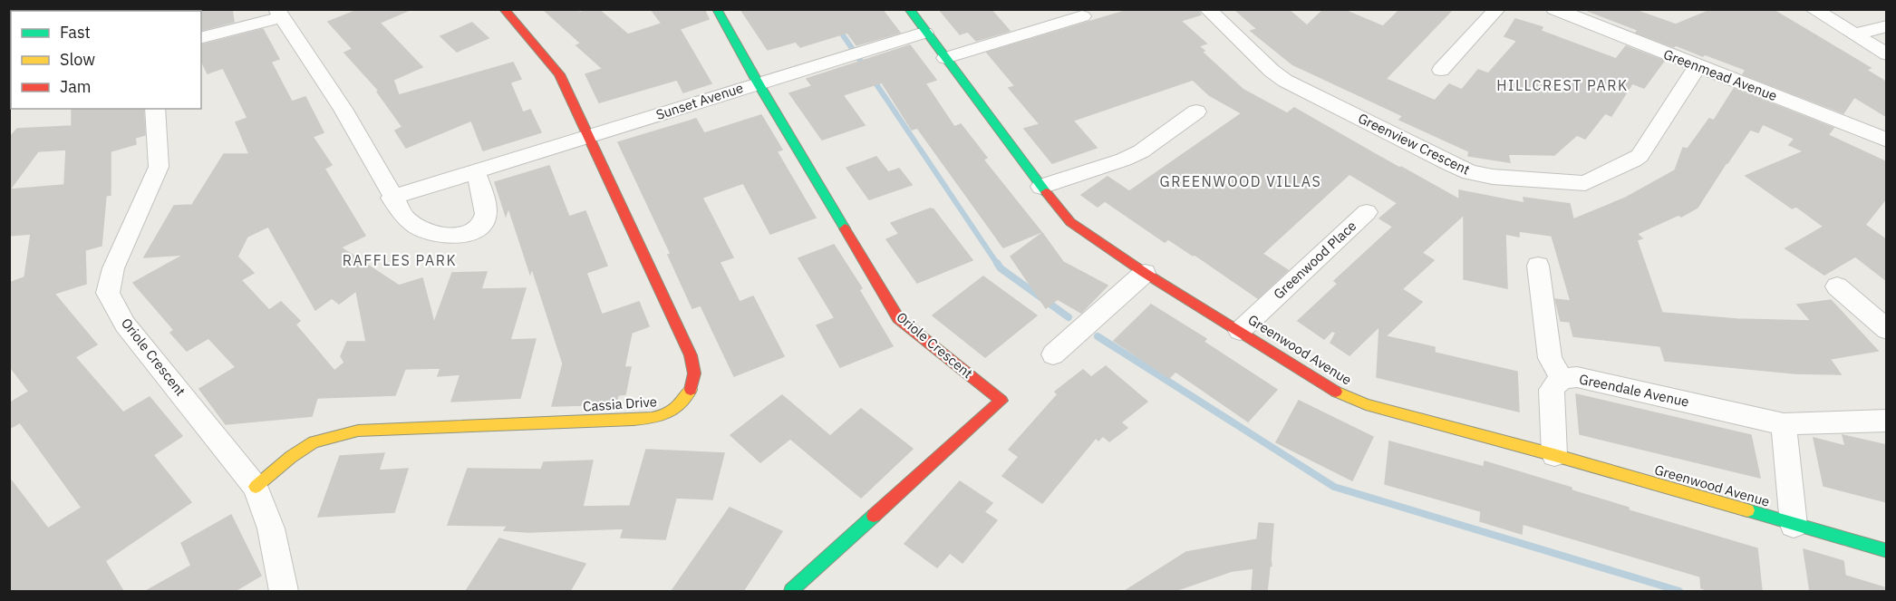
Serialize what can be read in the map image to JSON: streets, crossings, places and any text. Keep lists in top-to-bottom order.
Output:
{
  "streets": {
    "street": [
      "Greenmead Avenue",
      "Sunset Avenue",
      "Greenview Crescent",
      "Greenwood Place",
      "Oriole Crescent",
      "Greenwood Avenue",
      "Greendale Avenue",
      "Cassia Drive"
    ]
  },
  "crossings": [
    ["Greenmead Avenue", "Greenview Crescent"],
    ["Sunset Avenue", "Oriole Crescent"],
    ["Sunset Avenue", "Greenwood Avenue"],
    ["Sunset Avenue", "Cassia Drive"],
    ["Greenwood Place", "Greenwood Avenue"],
    ["Oriole Crescent", "Cassia Drive"],
    ["Greenwood Avenue", "Greendale Avenue"]
  ],
  "districts": ["HILLCREST PARK", "GREENWOOD VILLAS", "RAFFLES PARK"],
  "legend": ["Fast", "Slow", "Jam"]
}
